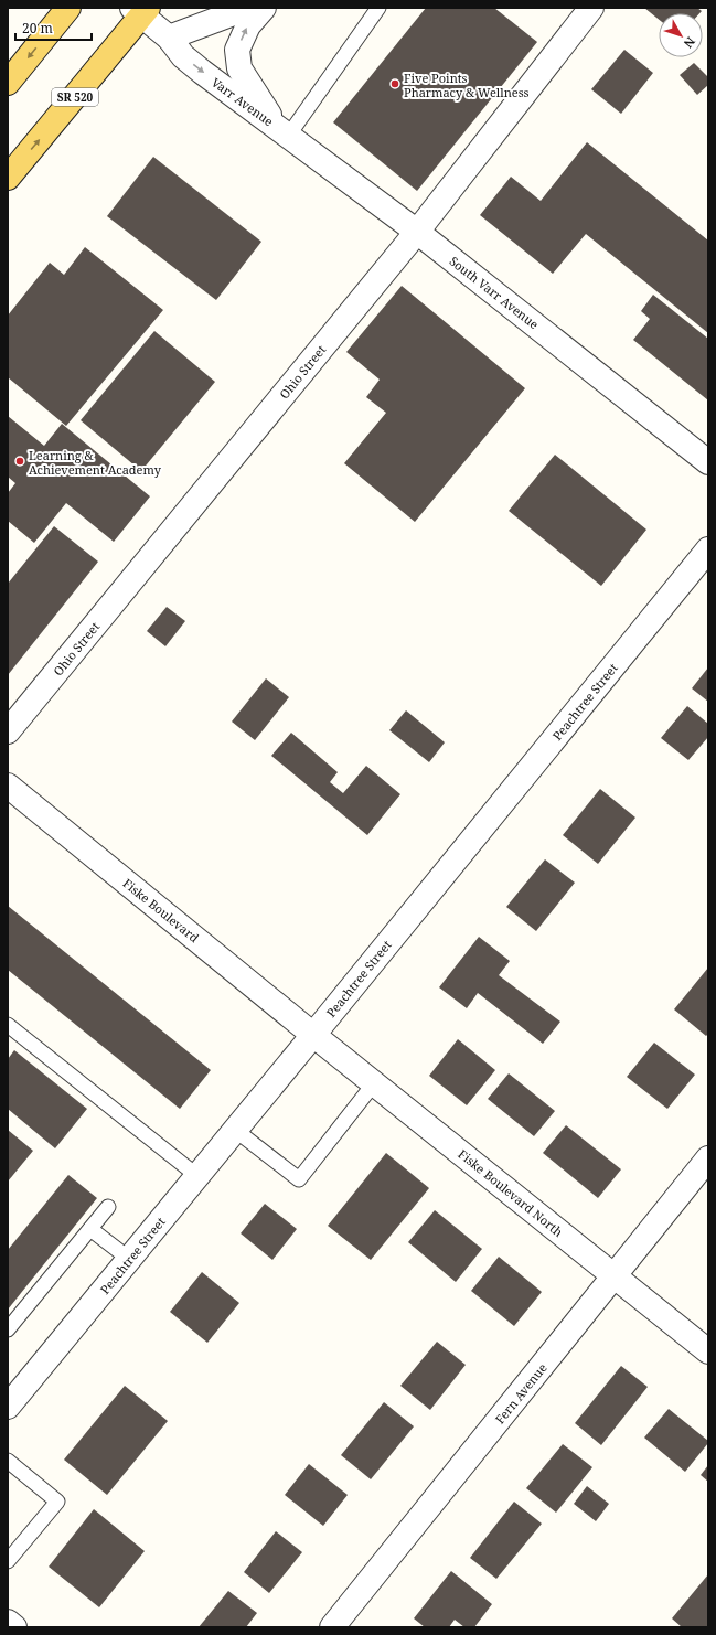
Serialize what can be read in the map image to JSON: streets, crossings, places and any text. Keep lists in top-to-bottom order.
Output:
{
  "streets": {
    "main road": ["SR 520"],
    "street": [
      "Varr Avenue",
      "South Varr Avenue",
      "Ohio Street",
      "Peachtree Street",
      "Fiske Boulevard",
      "Fiske Boulevard North",
      "Fern Avenue"
    ]
  },
  "crossings": [
    ["SR 520", "Varr Avenue"],
    ["Varr Avenue", "South Varr Avenue"],
    ["South Varr Avenue", "Ohio Street"],
    ["Peachtree Street", "Fiske Boulevard"],
    ["Peachtree Street", "Fiske Boulevard North"],
    ["Fiske Boulevard", "Fiske Boulevard North"],
    ["Fiske Boulevard North", "Fern Avenue"]
  ],
  "places": ["Five Points Pharmacy & Wellness", "Learning & Achievement Academy"],
  "scale_bar": "20 m",
  "north": "bottom right"
}
